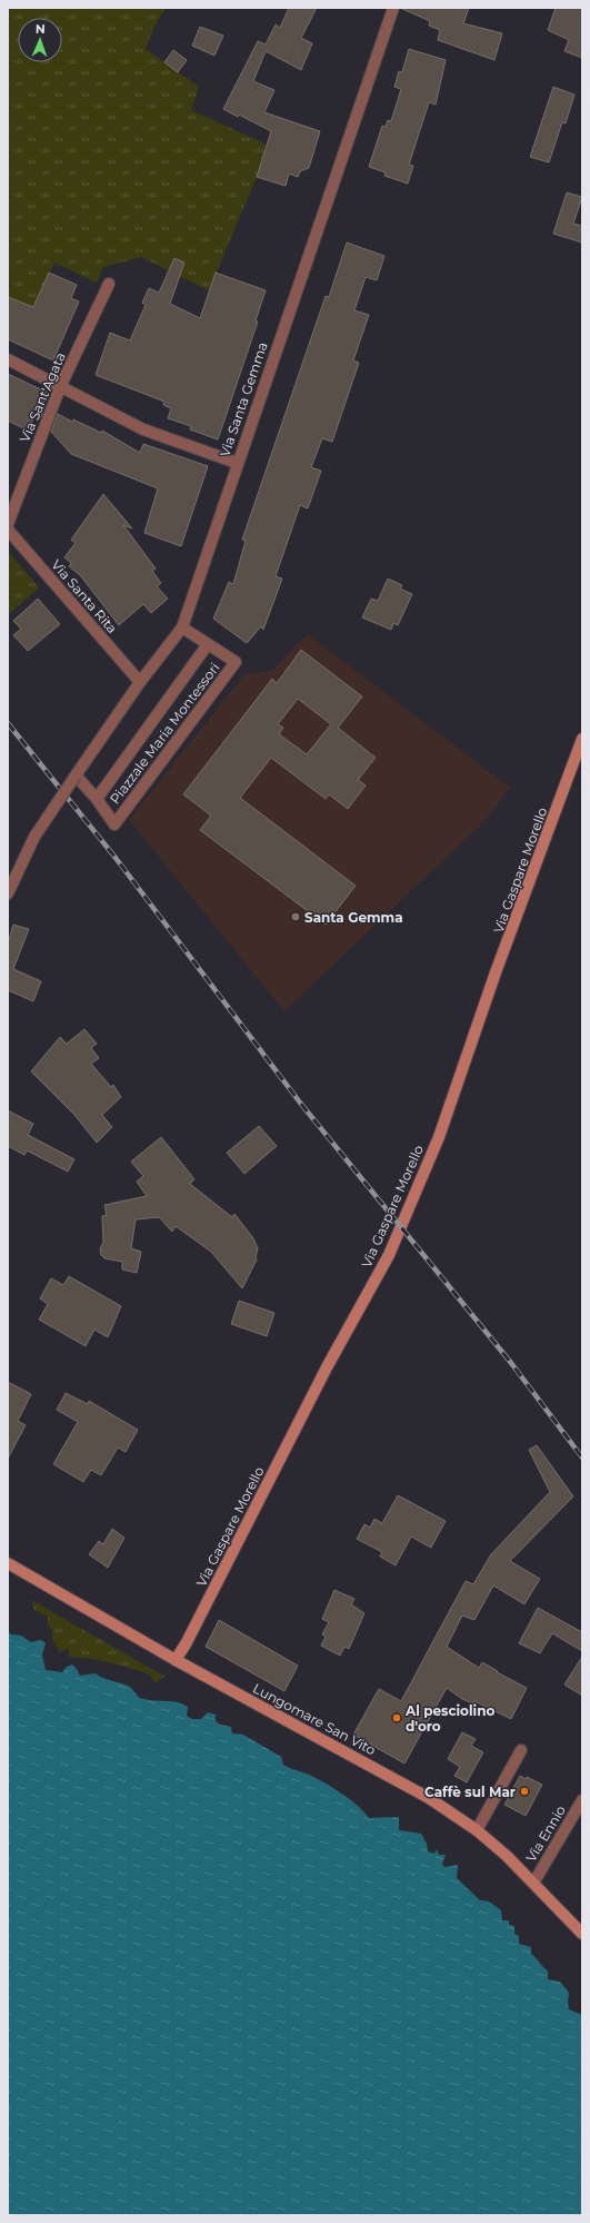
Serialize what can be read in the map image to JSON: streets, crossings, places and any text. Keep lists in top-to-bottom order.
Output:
{
  "streets": {
    "street": [
      "Via Sant'Agata",
      "Via Santa Gemma",
      "Via Santa Rita",
      "Piazzale Maria Montessori",
      "Via Gaspare Morello",
      "Lungomare San Vito",
      "Via Ennio"
    ]
  },
  "crossings": [
    ["Via Santa Gemma", "Via Santa Rita"],
    ["Via Santa Gemma", "Piazzale Maria Montessori"],
    ["Via Gaspare Morello", "Lungomare San Vito"],
    ["Lungomare San Vito", "Via Ennio"]
  ],
  "places": ["Santa Gemma", "Al pesciolino d'oro", "Caffè sul Mar"],
  "north": "top"
}
